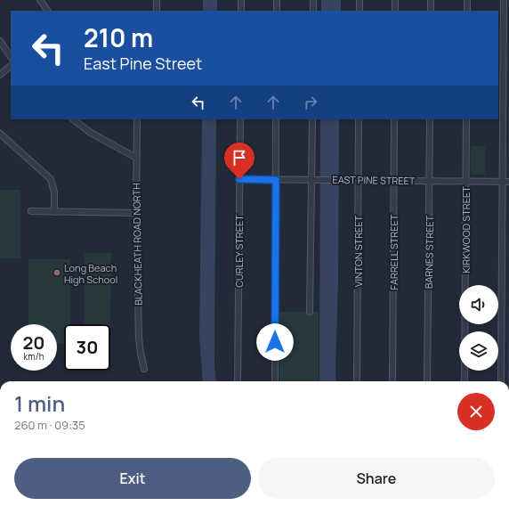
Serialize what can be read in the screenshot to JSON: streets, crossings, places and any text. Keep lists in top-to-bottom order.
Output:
{
  "streets": {
    "street": [
      "EAST PINE STREET",
      "KIRKWOOD STREET",
      "BLACKHEATH ROAD NORTH",
      "CURLEY STREET",
      "VINTON STREET",
      "FARRELL STREET",
      "BARNES STREET"
    ]
  },
  "crossings": [
    ["EAST PINE STREET", "KIRKWOOD STREET"],
    ["EAST PINE STREET", "CURLEY STREET"],
    ["EAST PINE STREET", "VINTON STREET"],
    ["EAST PINE STREET", "FARRELL STREET"],
    ["EAST PINE STREET", "BARNES STREET"]
  ],
  "places": ["Long Beach High School"],
  "page": {
    "turn": ["210 m", "East Pine Street"],
    "speed": "20 km/h",
    "limit": "30",
    "heading": ["1 min", "260 m · 09:35"],
    "buttons": ["Exit", "Share"]
  }
}
